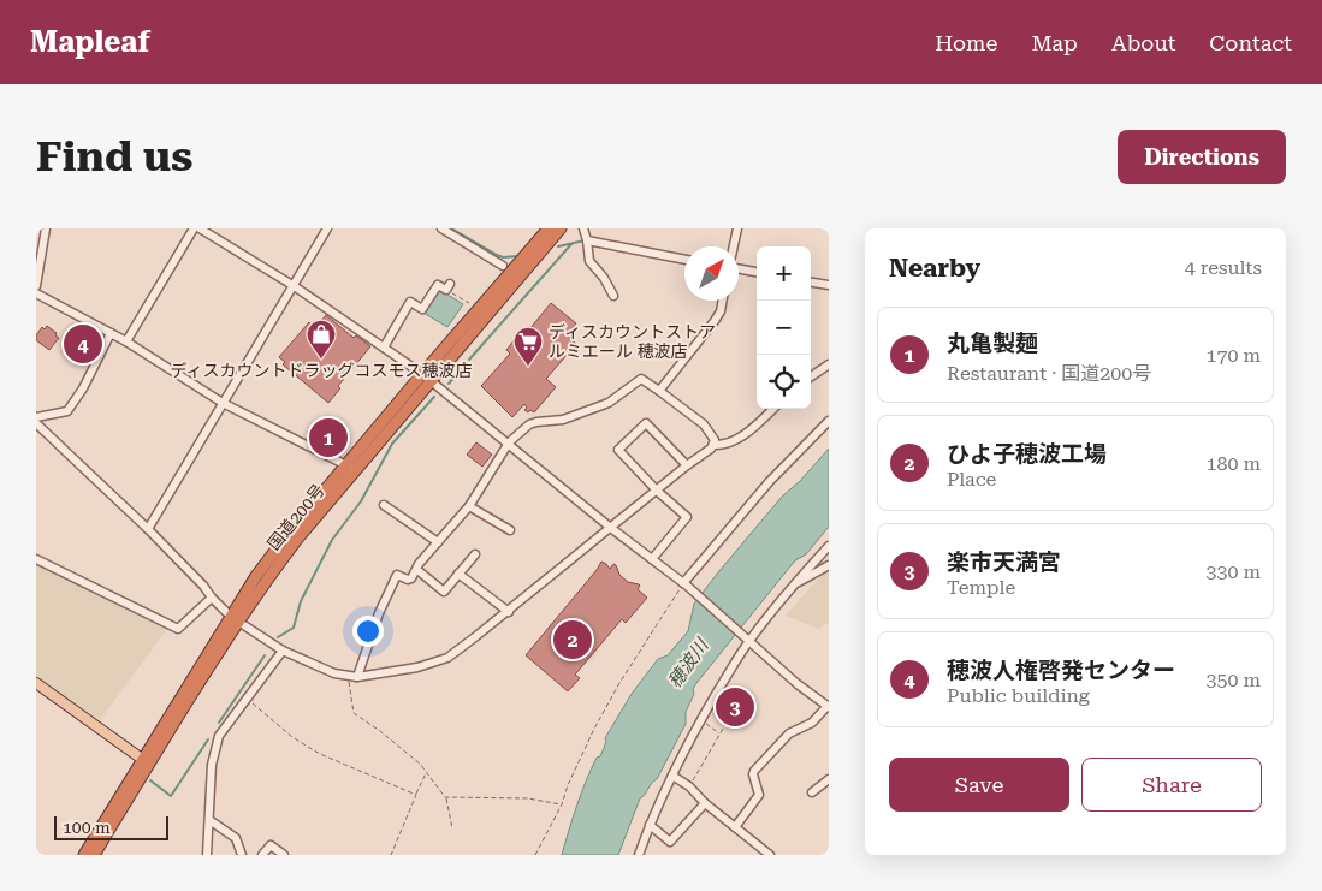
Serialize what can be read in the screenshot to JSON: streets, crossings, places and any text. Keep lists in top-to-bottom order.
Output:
{
  "streets": {
    "highway": ["国道200号"]
  },
  "water": ["穂波川"],
  "places": {
    "shop": ["ディスカウントドラッグコスモス穂波店"],
    "supermarket": ["ディスカウントストア ルミエール 穂波店"]
  },
  "scale_bar": "100 m",
  "north": "top right",
  "page": {
    "header": "Mapleaf",
    "nav": [
      "Home",
      "Map",
      "About",
      "Contact"
    ],
    "buttons": [
      "Directions",
      ["Save", "Share"]
    ],
    "title": "Find us",
    "heading": ["Nearby", "4 results"],
    "map_buttons": ["+", "−"],
    "list": [
      {
        "mark": "1",
        "name": "丸亀製麺",
        "note": "Restaurant · 国道200号",
        "value": "170 m"
      },
      {
        "mark": "2",
        "name": "ひよ子穂波工場",
        "note": "Place",
        "value": "180 m"
      },
      {
        "mark": "3",
        "name": "楽市天満宮",
        "note": "Temple",
        "value": "330 m"
      },
      {
        "mark": "4",
        "name": "穂波人権啓発センター",
        "note": "Public building",
        "value": "350 m"
      }
    ],
    "pins": [
      "4",
      "1",
      "2",
      "3"
    ],
    "scale": "100 m"
  }
}
